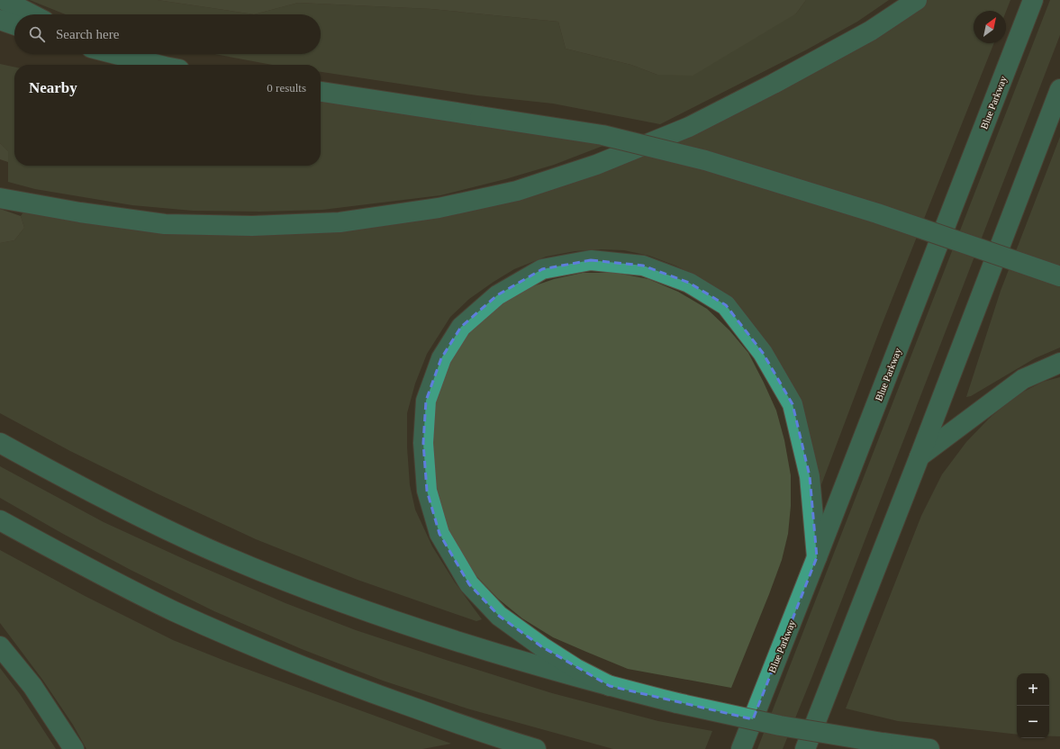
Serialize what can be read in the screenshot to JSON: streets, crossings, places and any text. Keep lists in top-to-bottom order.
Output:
{
  "streets": {
    "highway": ["Blue Parkway"]
  },
  "north": "top right",
  "page": {
    "search": "Search here",
    "heading": ["Nearby", "0 results"],
    "map_buttons": ["+", "−"]
  }
}
